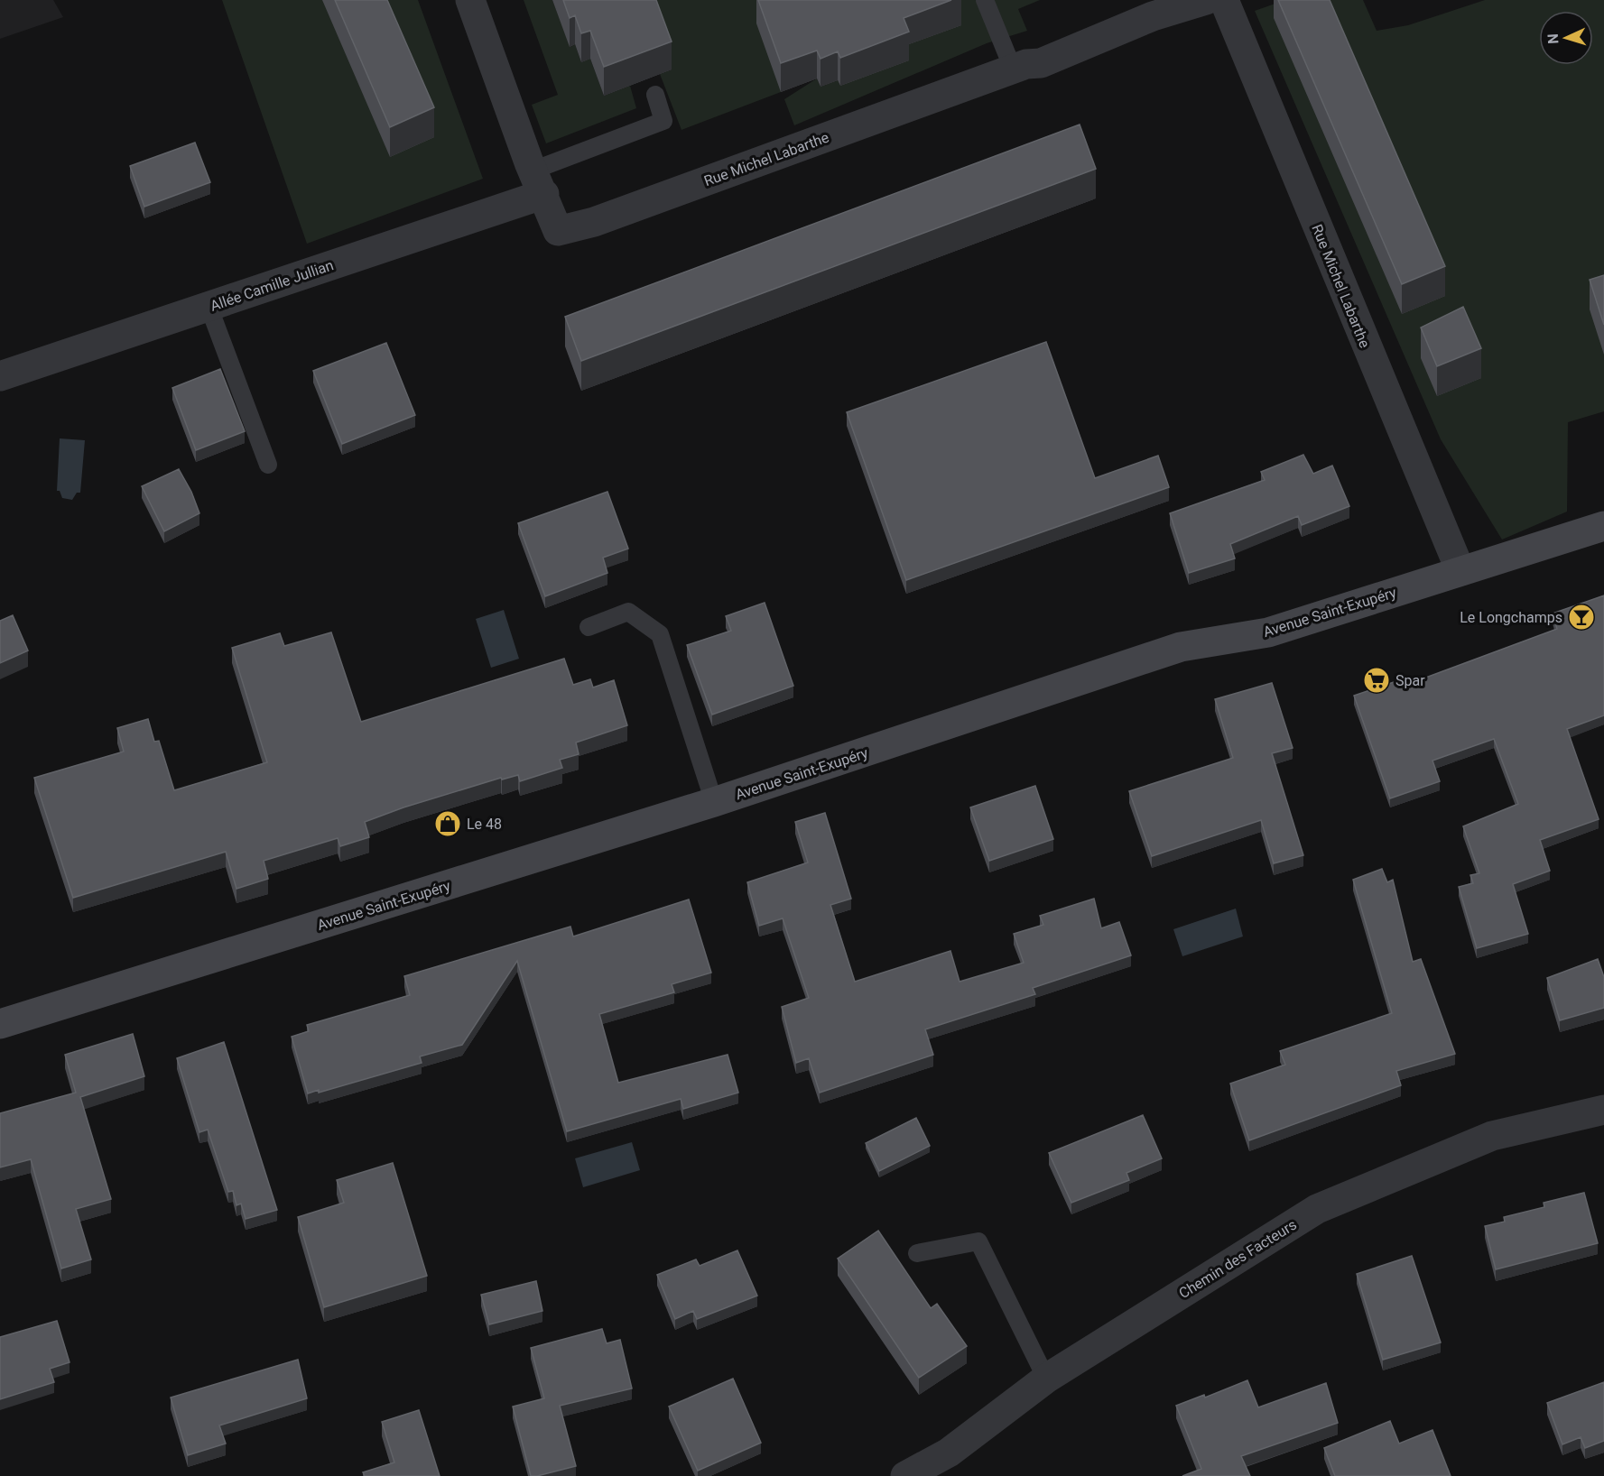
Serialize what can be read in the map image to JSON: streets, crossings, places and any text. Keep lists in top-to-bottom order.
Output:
{
  "streets": {
    "main road": ["Avenue Saint-Exupéry"],
    "street": ["Rue Michel Labarthe", "Allée Camille Jullian", "Chemin des Facteurs"]
  },
  "crossings": [
    ["Rue Michel Labarthe", "Allée Camille Jullian"],
    ["Rue Michel Labarthe", "Avenue Saint-Exupéry"]
  ],
  "places": {
    "bar": ["Le Longchamps"],
    "supermarket": ["Spar"],
    "shop": ["Le 48"]
  },
  "north": "left"
}
